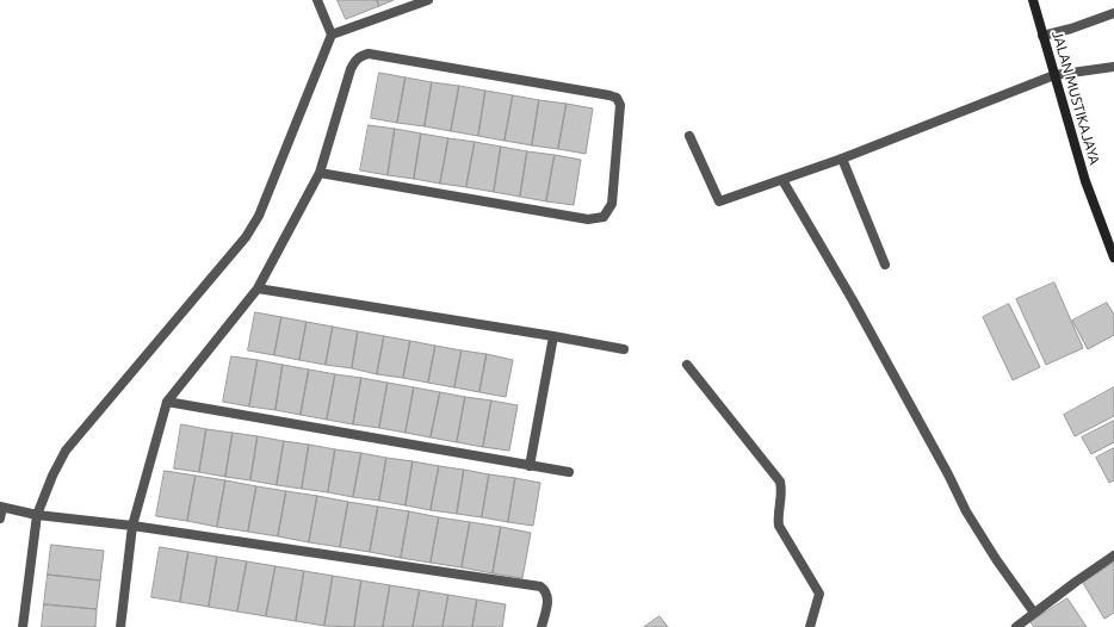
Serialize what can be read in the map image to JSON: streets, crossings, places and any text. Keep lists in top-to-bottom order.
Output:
{
  "streets": {
    "main road": ["JALAN MUSTIKAJAYA"]
  }
}
